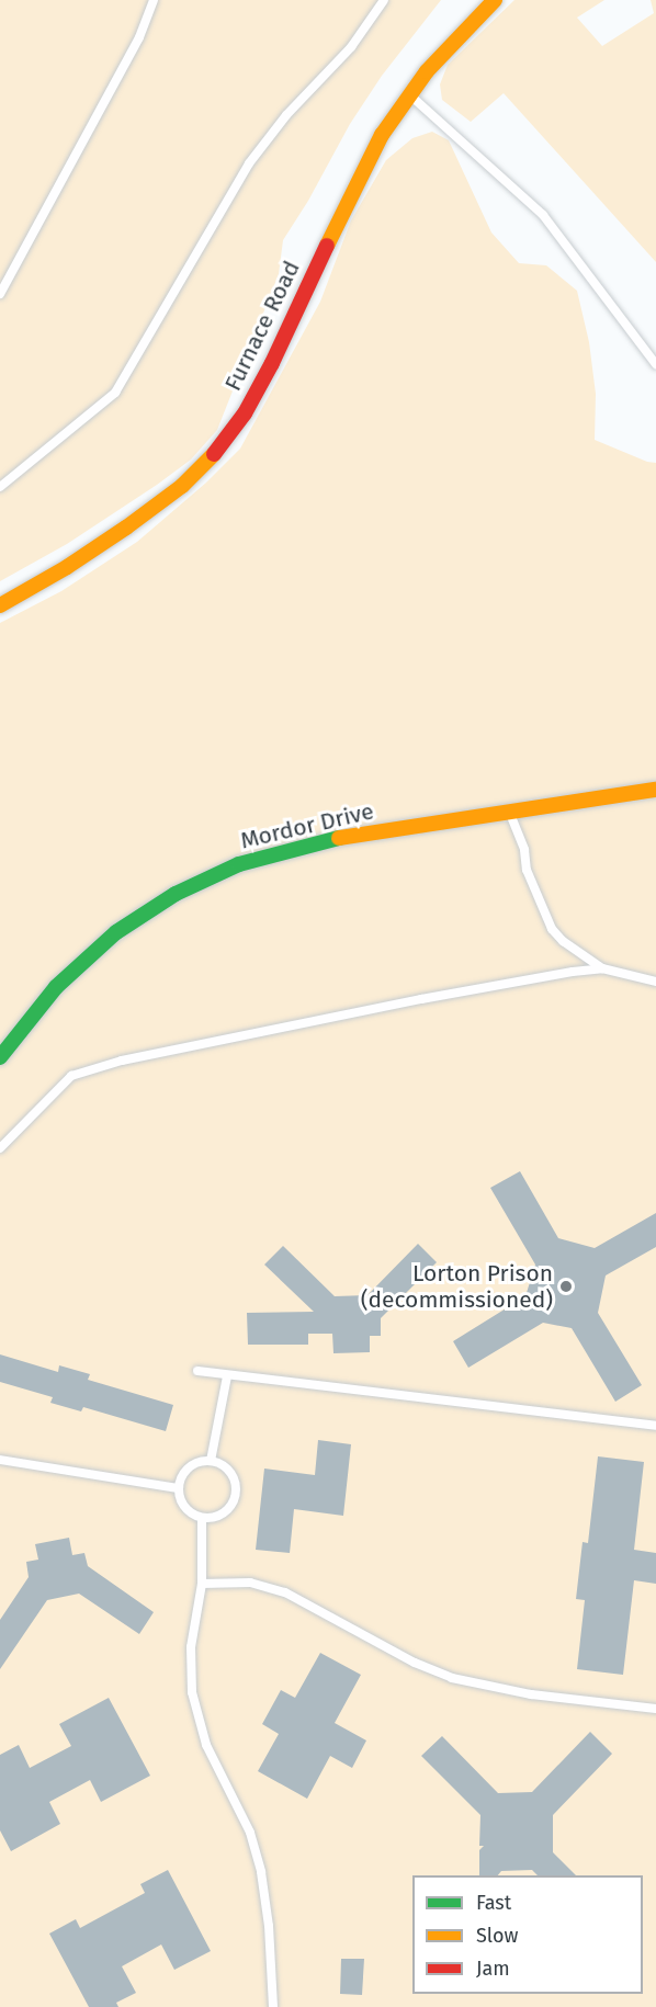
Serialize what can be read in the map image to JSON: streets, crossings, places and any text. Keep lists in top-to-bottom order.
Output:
{
  "streets": {
    "main road": ["Furnace Road", "Mordor Drive"]
  },
  "places": ["Lorton Prison (decommissioned)"],
  "legend": ["Fast", "Slow", "Jam"]
}
